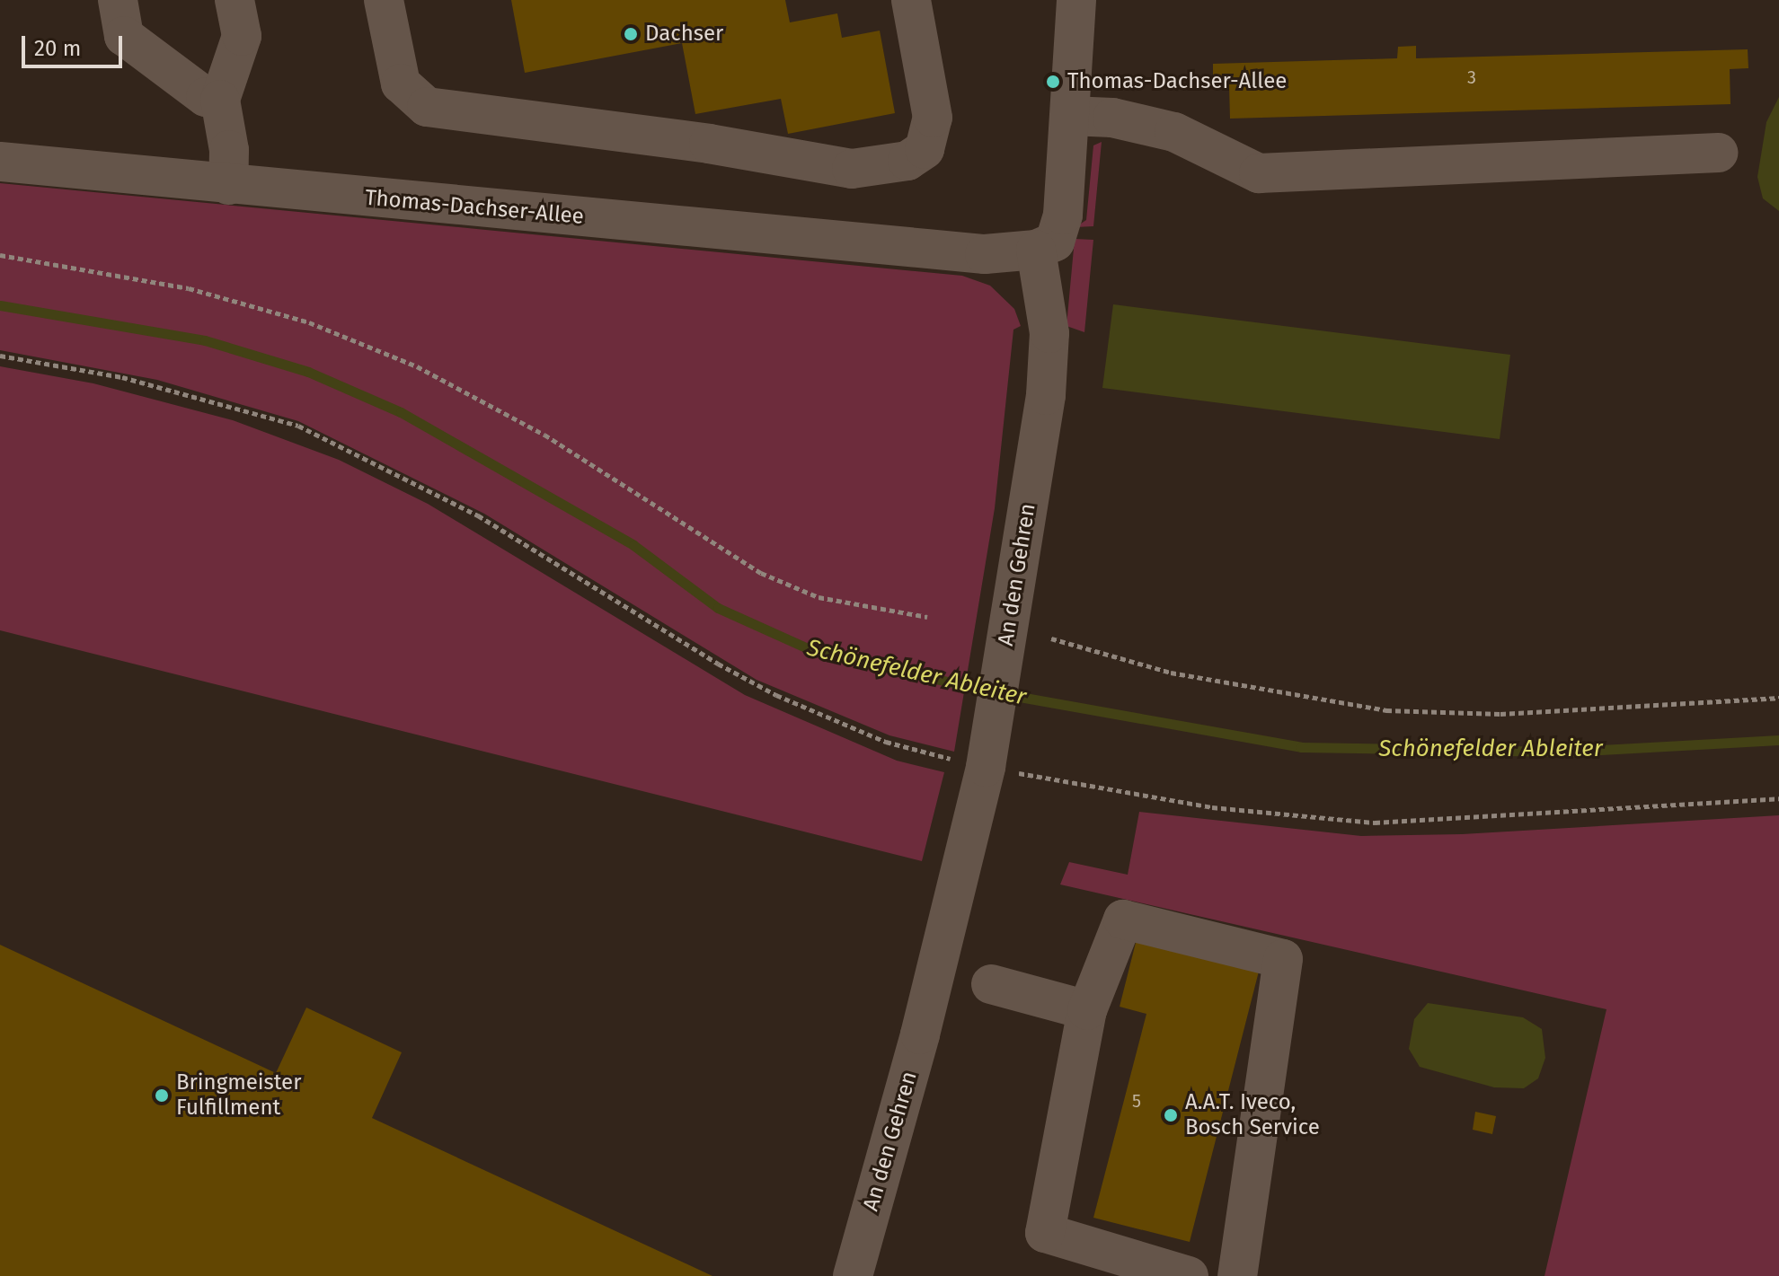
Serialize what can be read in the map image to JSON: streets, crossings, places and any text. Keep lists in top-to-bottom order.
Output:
{
  "streets": {
    "street": ["Thomas-Dachser-Allee", "An den Gehren"]
  },
  "crossings": [
    ["Thomas-Dachser-Allee", "An den Gehren"]
  ],
  "water": ["Schönefelder Ableiter"],
  "places": [
    "Dachser",
    "Thomas-Dachser-Allee",
    "Bringmeister Fulfillment",
    "A.A.T. Iveco, Bosch Service"
  ],
  "house_numbers": ["3", "5"],
  "scale_bar": "20 m"
}
